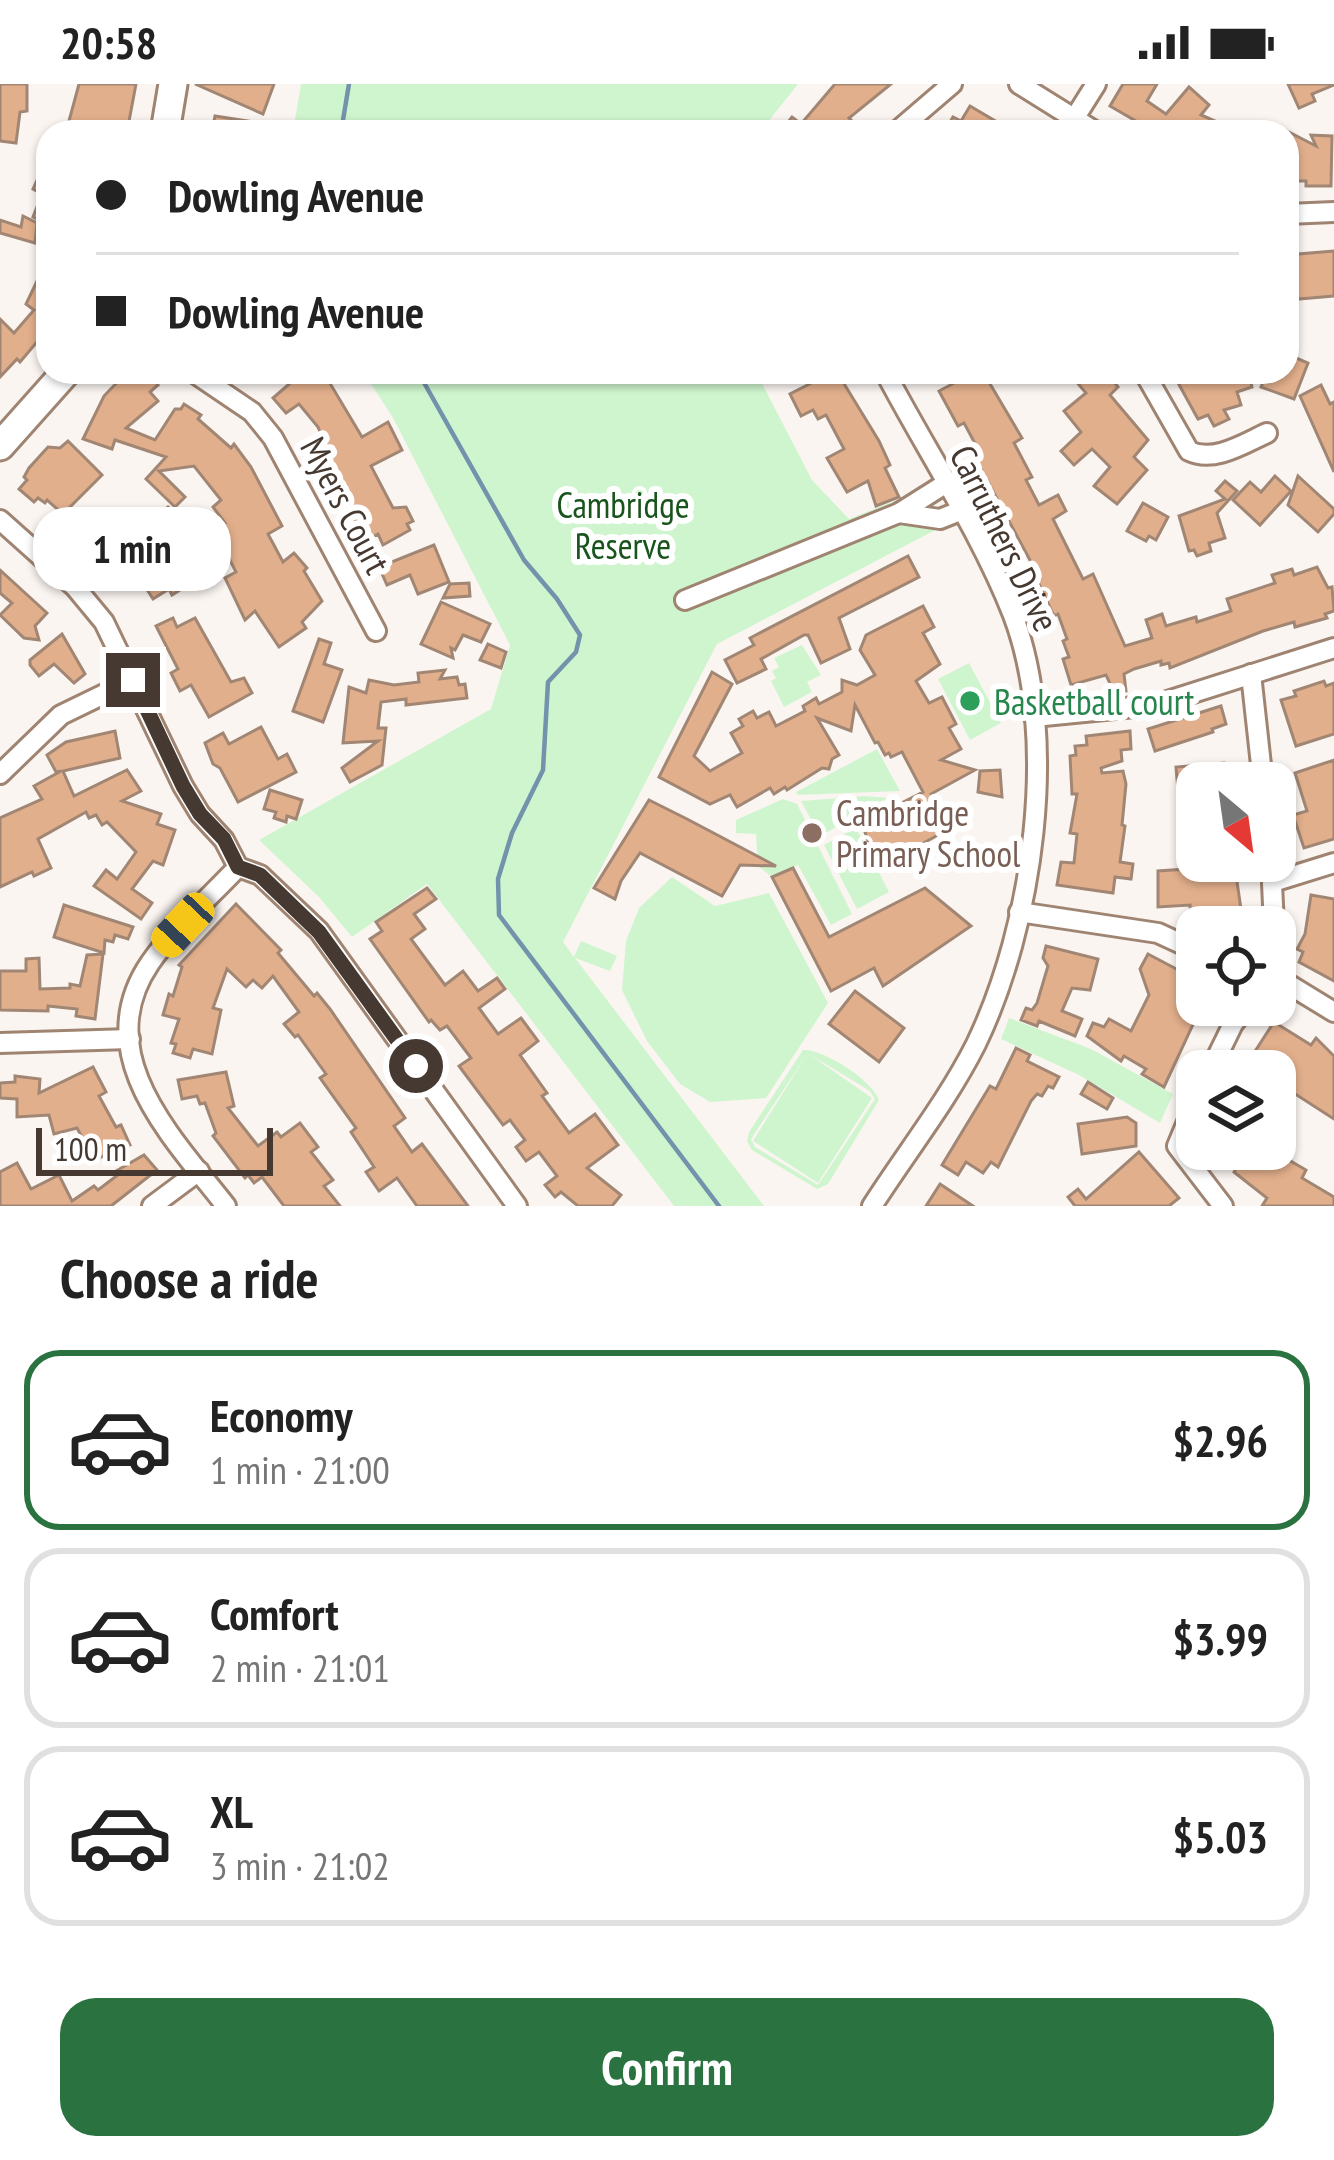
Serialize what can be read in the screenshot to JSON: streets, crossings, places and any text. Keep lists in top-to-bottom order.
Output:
{
  "streets": {
    "street": ["Myers Court", "Carruthers Drive"]
  },
  "parks": ["Cambridge Reserve"],
  "places": ["Basketball court", "Cambridge Primary School"],
  "scale_bar": "100 m",
  "north": "bottom right",
  "page": {
    "status": "20:58",
    "banner": ["Dowling Avenue", "Dowling Avenue"],
    "bubble": "1 min",
    "scale": "100 m",
    "heading": "Choose a ride",
    "list": [
      {
        "name": "Economy",
        "note": "1 min · 21:00",
        "value": "$2.96"
      },
      {
        "name": "Comfort",
        "note": "2 min · 21:01",
        "value": "$3.99"
      },
      {
        "name": "XL",
        "note": "3 min · 21:02",
        "value": "$5.03"
      }
    ],
    "buttons": "Confirm"
  }
}
